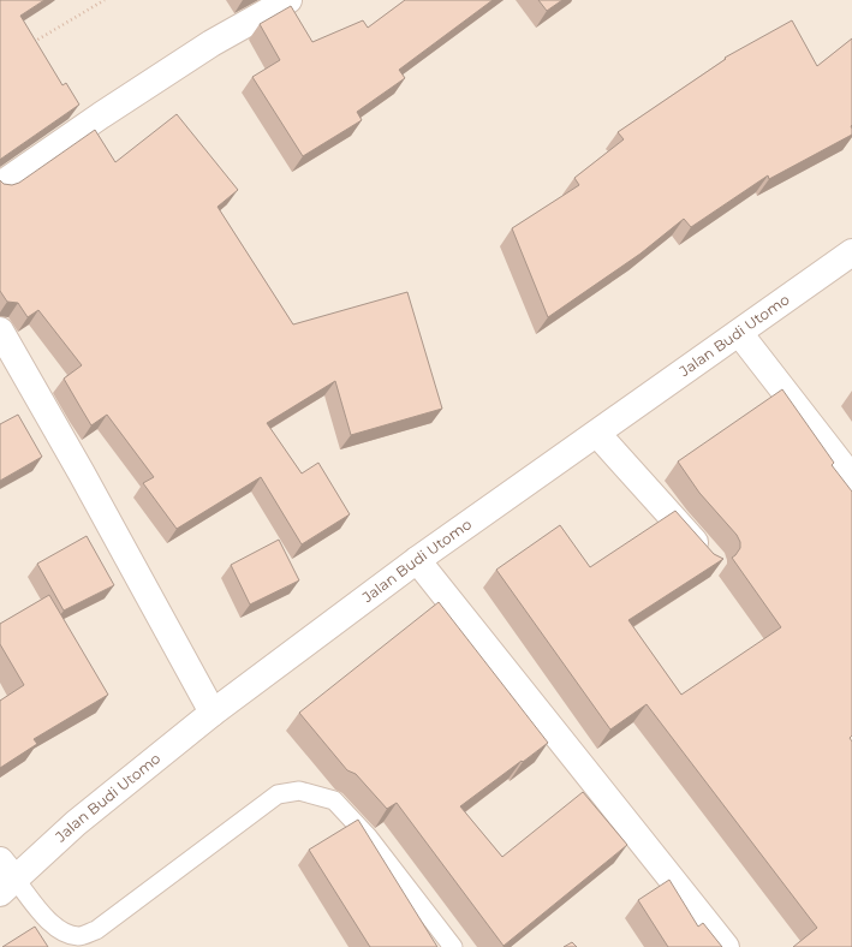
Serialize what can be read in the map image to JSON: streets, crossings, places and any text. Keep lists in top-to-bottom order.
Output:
{
  "streets": {
    "street": ["Jalan Budi Utomo"]
  }
}
